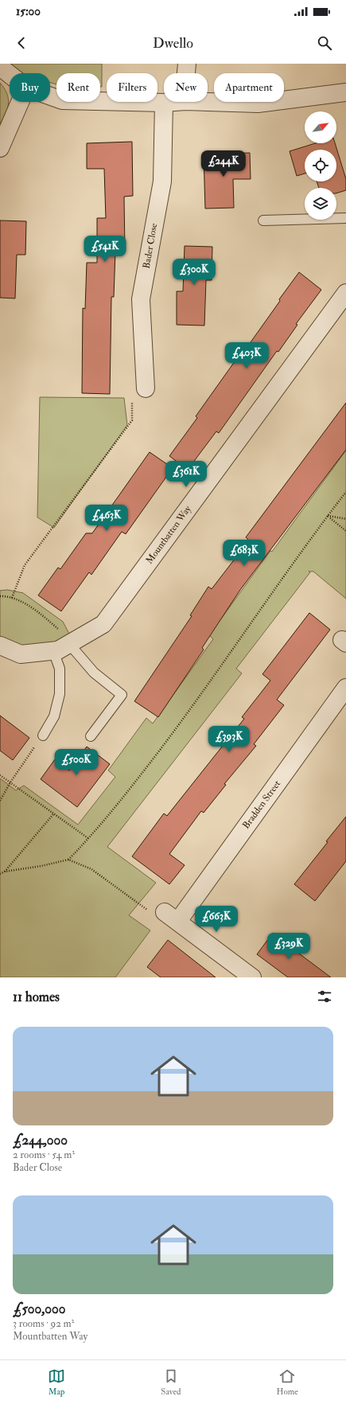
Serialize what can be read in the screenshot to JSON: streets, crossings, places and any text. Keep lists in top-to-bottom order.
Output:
{
  "streets": {
    "street": ["Bader Close", "Mountbatten Way", "Bradden Street"]
  },
  "north": "top right",
  "page": {
    "status": "15:00",
    "header": "Dwello",
    "chip": [
      "Buy",
      "Rent",
      "Filters",
      "New",
      "Apartment"
    ],
    "price": [
      "£244K",
      "£541K",
      "£300K",
      "£403K",
      "£361K",
      "£463K",
      "£683K",
      "£393K",
      "£500K",
      "£663K",
      "£329K"
    ],
    "heading": "11 homes",
    "list": [
      {
        "name": "£244,000",
        "note": "2 rooms · 54 m² · Bader Close"
      },
      {
        "name": "£500,000",
        "note": "3 rooms · 92 m² · Mountbatten Way"
      }
    ],
    "tabs": ["Map", "Saved", "Home"]
  }
}
